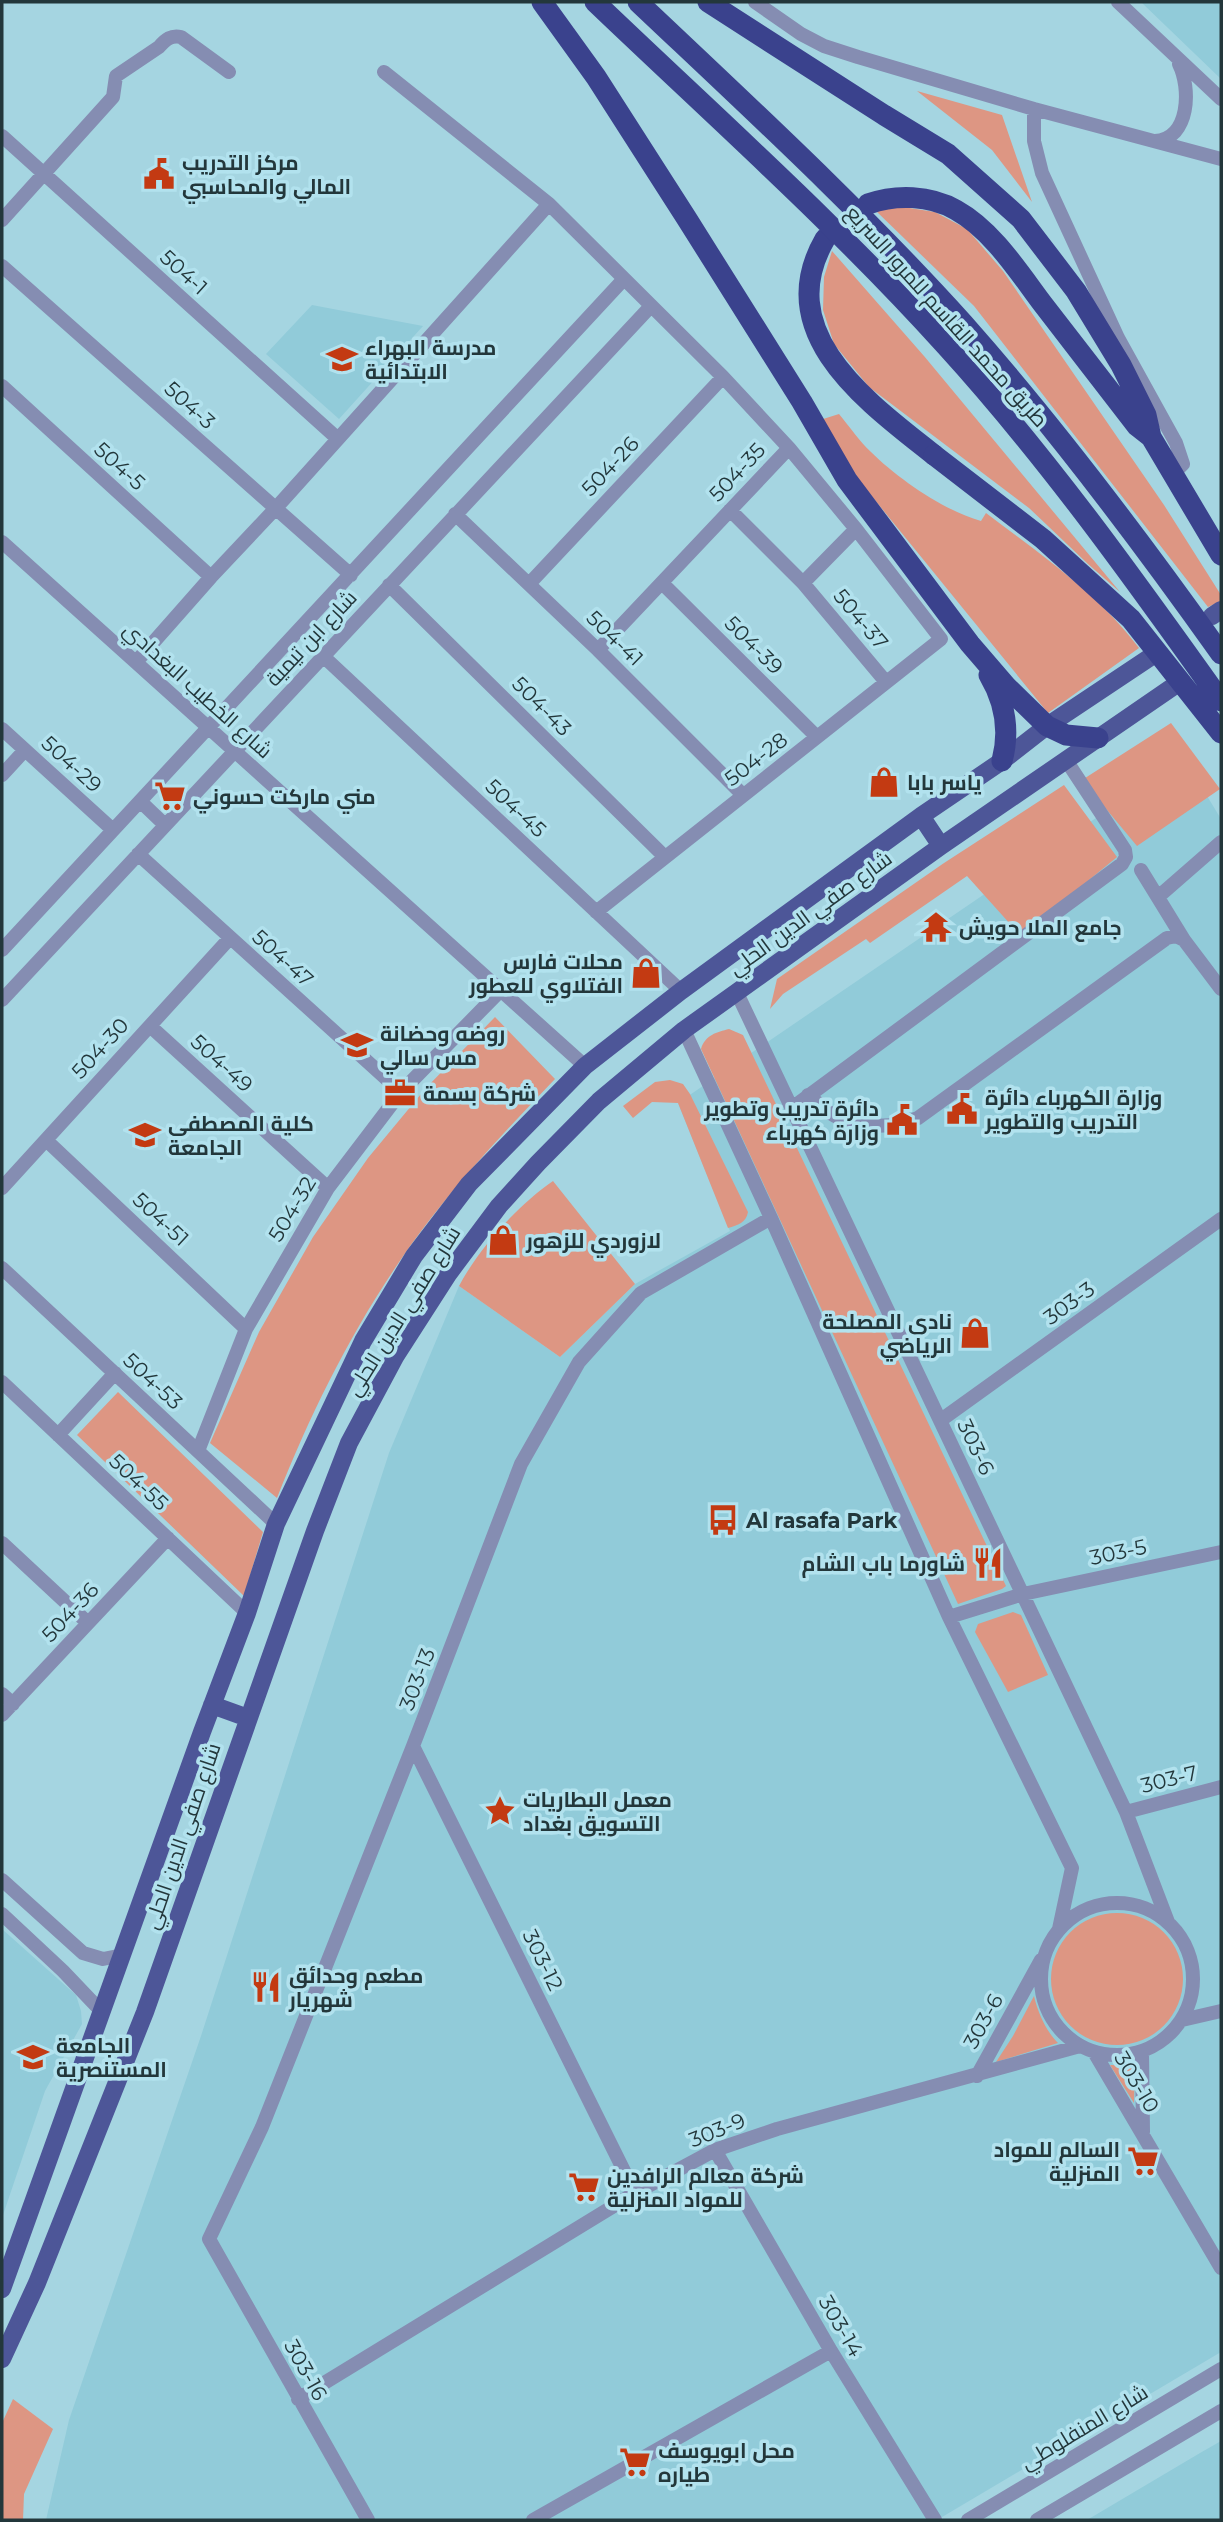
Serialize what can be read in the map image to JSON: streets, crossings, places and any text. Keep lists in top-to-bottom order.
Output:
{
  "streets": {
    "highway": ["طريق محمد القاسم للمرور السريع"],
    "main road": ["شارع صفي الدين الحلي"],
    "street": [
      "504-1",
      "504-3",
      "504-5",
      "504-26",
      "504-35",
      "504-37",
      "شارع ابن تيمية",
      "504-41",
      "504-39",
      "شارع الخطيب البغدادي",
      "504-43",
      "504-28",
      "504-29",
      "504-45",
      "504-47",
      "504-30",
      "504-49",
      "504-32",
      "504-51",
      "303-3",
      "504-53",
      "303-6",
      "504-55",
      "303-5",
      "504-36",
      "303-13",
      "303-7",
      "303-12",
      "303-10",
      "303-9",
      "303-14",
      "303-16",
      "شارع المنفلوطي"
    ]
  },
  "crossings": [
    ["504-3", "شارع ابن تيمية"],
    ["504-26", "504-35"],
    ["504-26", "504-41"],
    ["504-35", "504-37"],
    ["504-35", "شارع ابن تيمية"],
    ["504-35", "504-41"],
    ["504-35", "504-39"],
    ["504-37", "504-28"],
    ["شارع ابن تيمية", "504-41"],
    ["شارع ابن تيمية", "شارع الخطيب البغدادي"],
    ["شارع ابن تيمية", "504-43"],
    ["شارع ابن تيمية", "504-29"],
    ["شارع ابن تيمية", "504-45"],
    ["شارع ابن تيمية", "504-47"],
    ["504-41", "504-28"],
    ["504-39", "504-28"],
    ["شارع الخطيب البغدادي", "شارع صفي الدين الحلي"],
    ["شارع الخطيب البغدادي", "504-32"],
    ["504-43", "504-28"],
    ["504-28", "504-45"],
    ["504-45", "شارع صفي الدين الحلي"],
    ["شارع صفي الدين الحلي", "504-53"],
    ["شارع صفي الدين الحلي", "303-6"],
    ["شارع صفي الدين الحلي", "504-55"],
    ["504-47", "504-30"],
    ["504-47", "504-32"],
    ["504-30", "504-49"],
    ["504-30", "504-51"],
    ["504-49", "504-32"],
    ["504-32", "504-51"],
    ["504-32", "504-53"],
    ["303-3", "303-6"],
    ["303-6", "303-5"],
    ["303-6", "303-7"],
    ["303-6", "303-10"],
    ["303-6", "303-9"],
    ["504-55", "504-36"],
    ["303-13", "303-12"],
    ["303-13", "303-16"],
    ["303-12", "303-9"],
    ["303-10", "303-9"],
    ["303-9", "303-14"],
    ["303-9", "303-16"]
  ],
  "places": {
    "public building": ["مركز التدريب المالي والمحاسبي", "وزارة الكهرباء دائرة التدريب والتطوير", "دائرة تدريب وتطوير وزارة كهرباء"],
    "school or university": [
      "مدرسة البهراء الابتدائية",
      "روضه وحضانة مس سالي",
      "كلية المصطفى الجامعة",
      "الجامعة المستنصرية"
    ],
    "shop": [
      "ياسر بابا",
      "محلات فارس الفتلاوي للعطور",
      "لازوردي للزهور",
      "نادي المصلحة الرياضي"
    ],
    "supermarket": [
      "مني ماركت حسوني",
      "السالم للمواد المنزلية",
      "شركة معالم الرافدين للمواد المنزلية",
      "محل ابويوسف طياره"
    ],
    "temple": ["جامع الملا حويش"],
    "office": ["شركة بسمة"],
    "bus stop": ["Al rasafa Park"],
    "restaurant": ["شاورما باب الشام", "مطعم وحدائق شهريار"],
    "place": ["معمل البطاريات التسويق بغداد"]
  }
}
